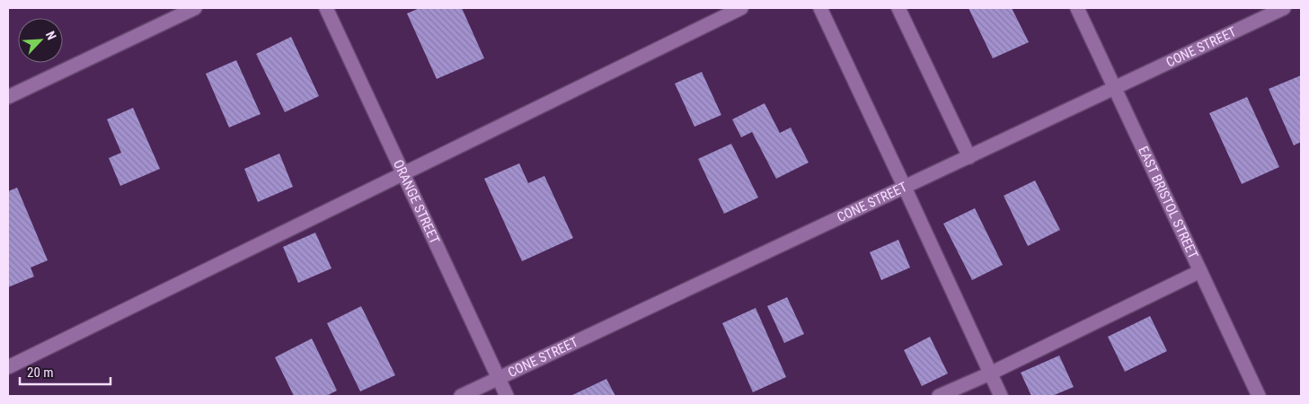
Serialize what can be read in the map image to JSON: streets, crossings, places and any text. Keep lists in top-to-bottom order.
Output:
{
  "streets": {
    "street": ["CONE STREET", "ORANGE STREET", "EAST BRISTOL STREET"]
  },
  "crossings": [
    ["CONE STREET", "ORANGE STREET"],
    ["CONE STREET", "EAST BRISTOL STREET"]
  ],
  "scale_bar": "20 m",
  "north": "top right"
}
